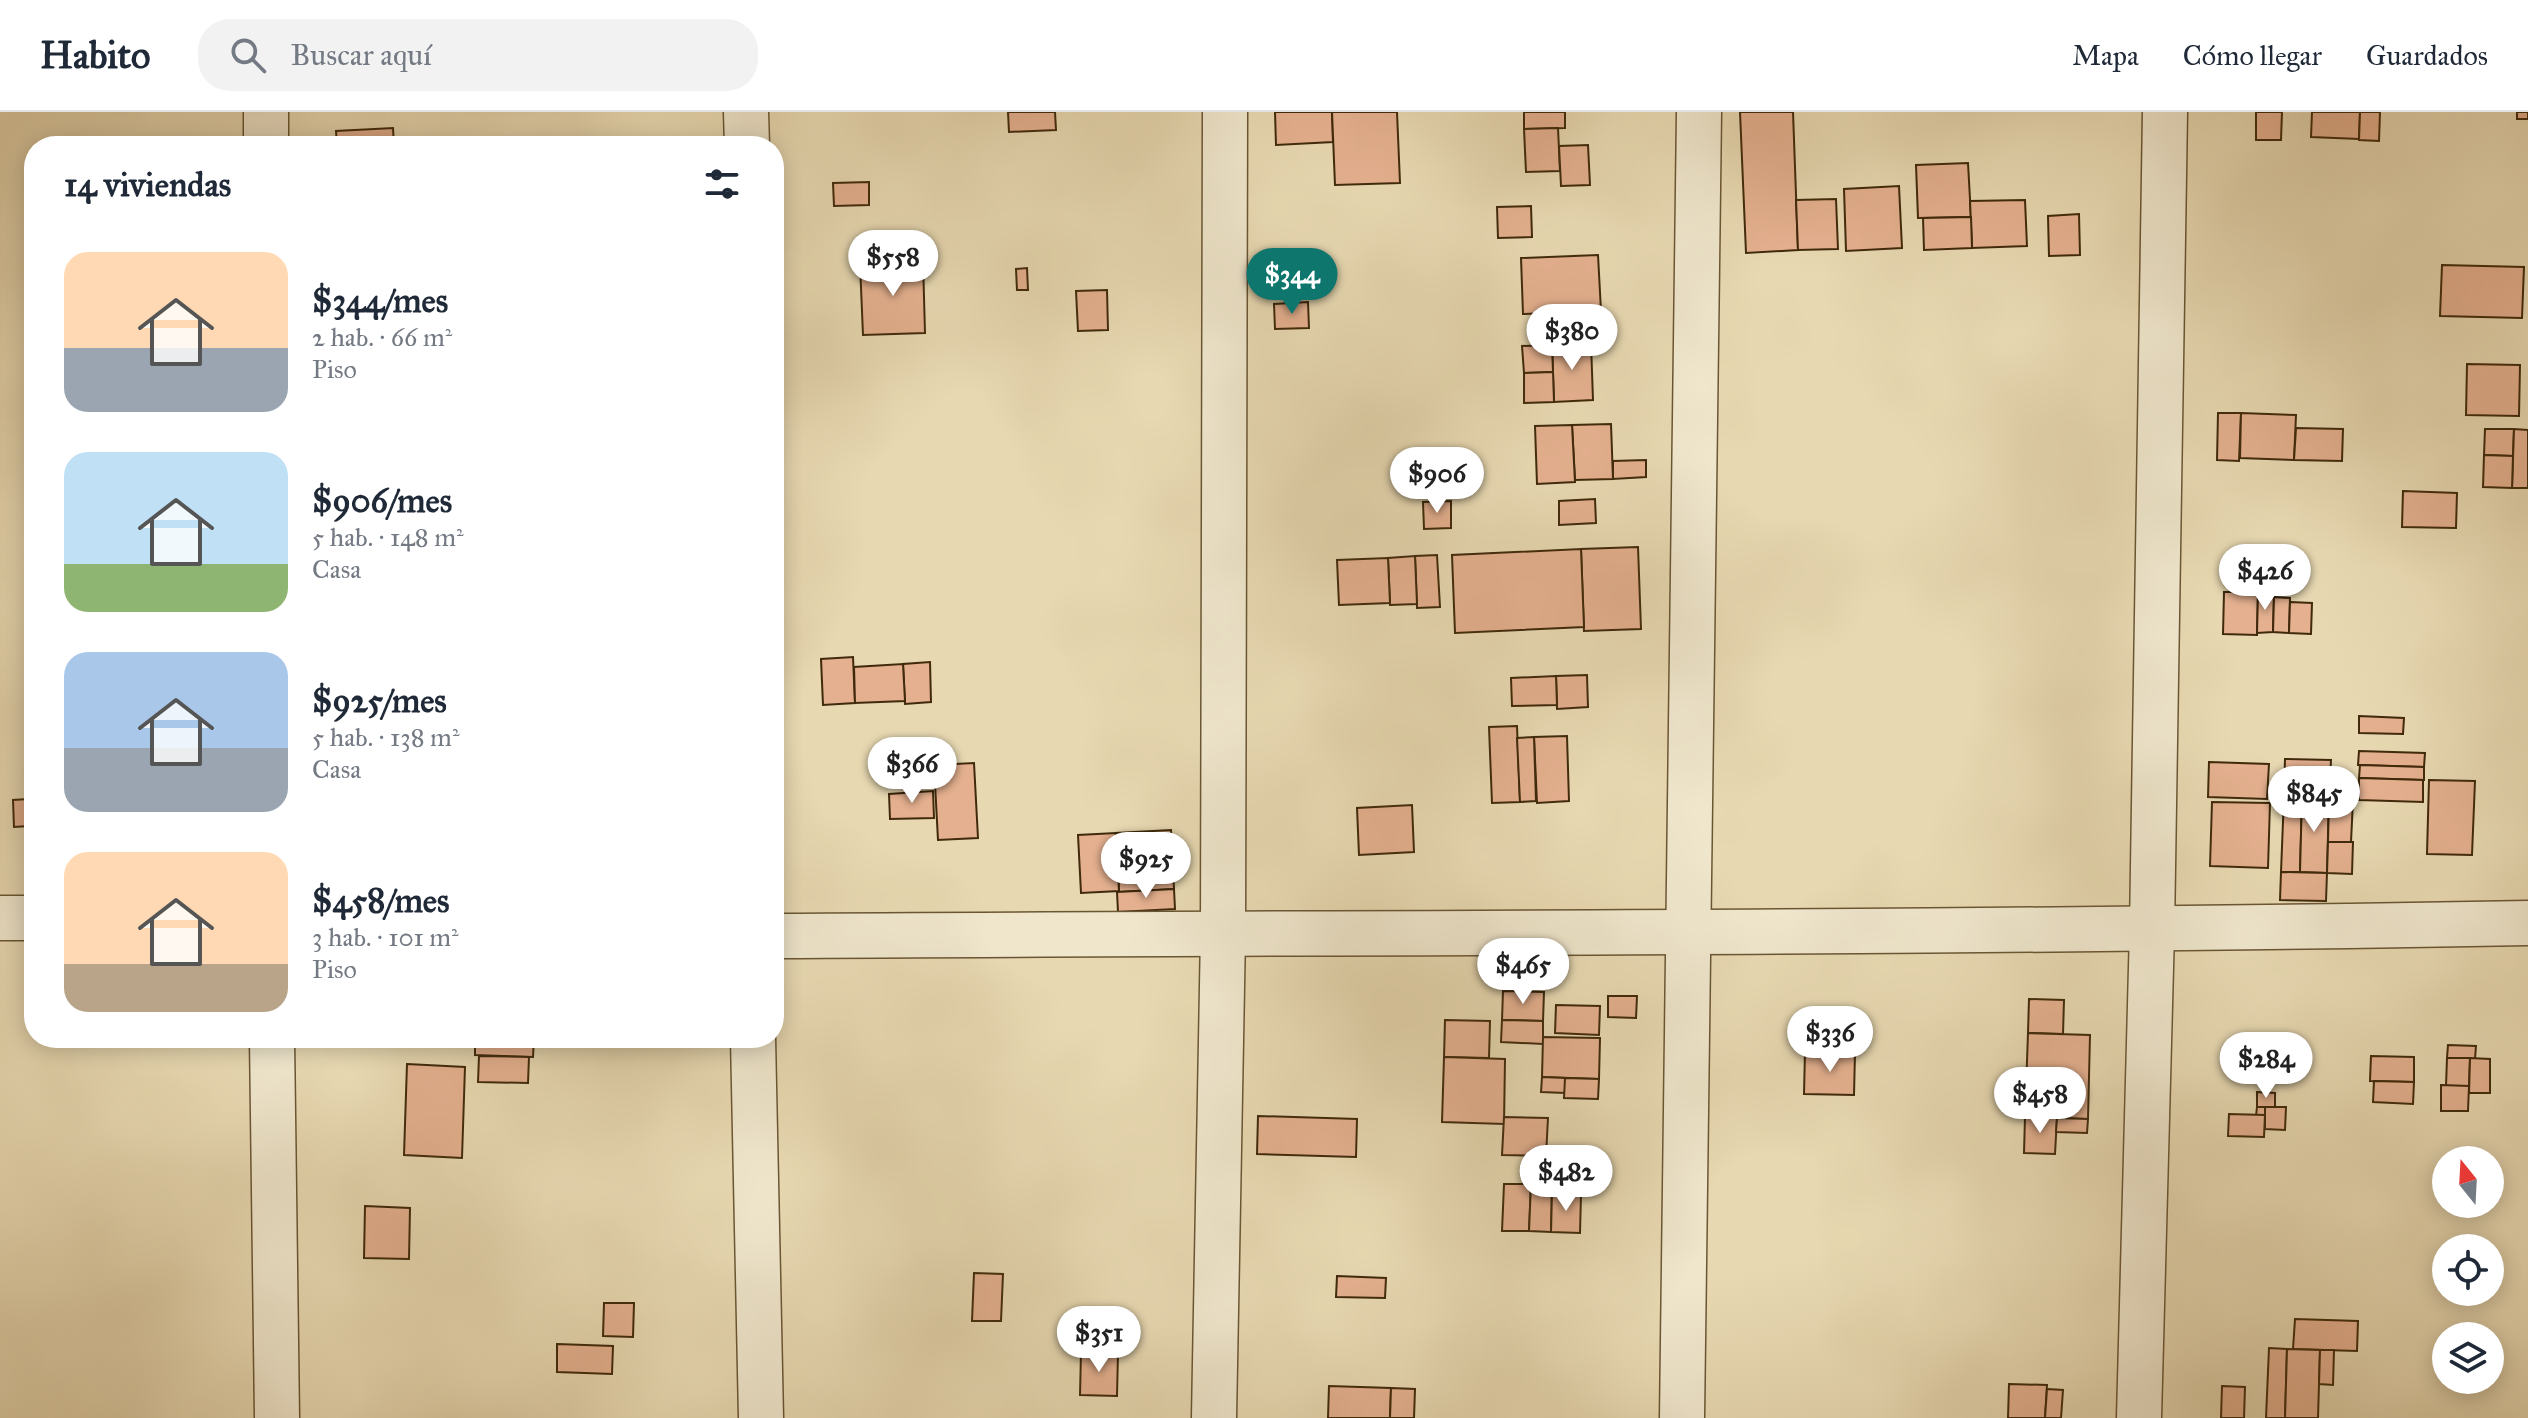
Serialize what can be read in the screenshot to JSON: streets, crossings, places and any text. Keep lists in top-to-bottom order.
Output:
{
  "north": "top",
  "page": {
    "header": "Habito",
    "search": "Buscar aquí",
    "nav": ["Mapa", "Cómo llegar", "Guardados"],
    "heading": "14 viviendas",
    "price": [
      "$558",
      "$344",
      "$380",
      "$906",
      "$426",
      "$366",
      "$845",
      "$925",
      "$465",
      "$336",
      "$284",
      "$458",
      "$482",
      "$351"
    ],
    "list": [
      {
        "name": "$344/mes",
        "note": "2 hab. · 66 m² · Piso"
      },
      {
        "name": "$906/mes",
        "note": "5 hab. · 148 m² · Casa"
      },
      {
        "name": "$925/mes",
        "note": "5 hab. · 138 m² · Casa"
      },
      {
        "name": "$458/mes",
        "note": "3 hab. · 101 m² · Piso"
      }
    ]
  }
}
